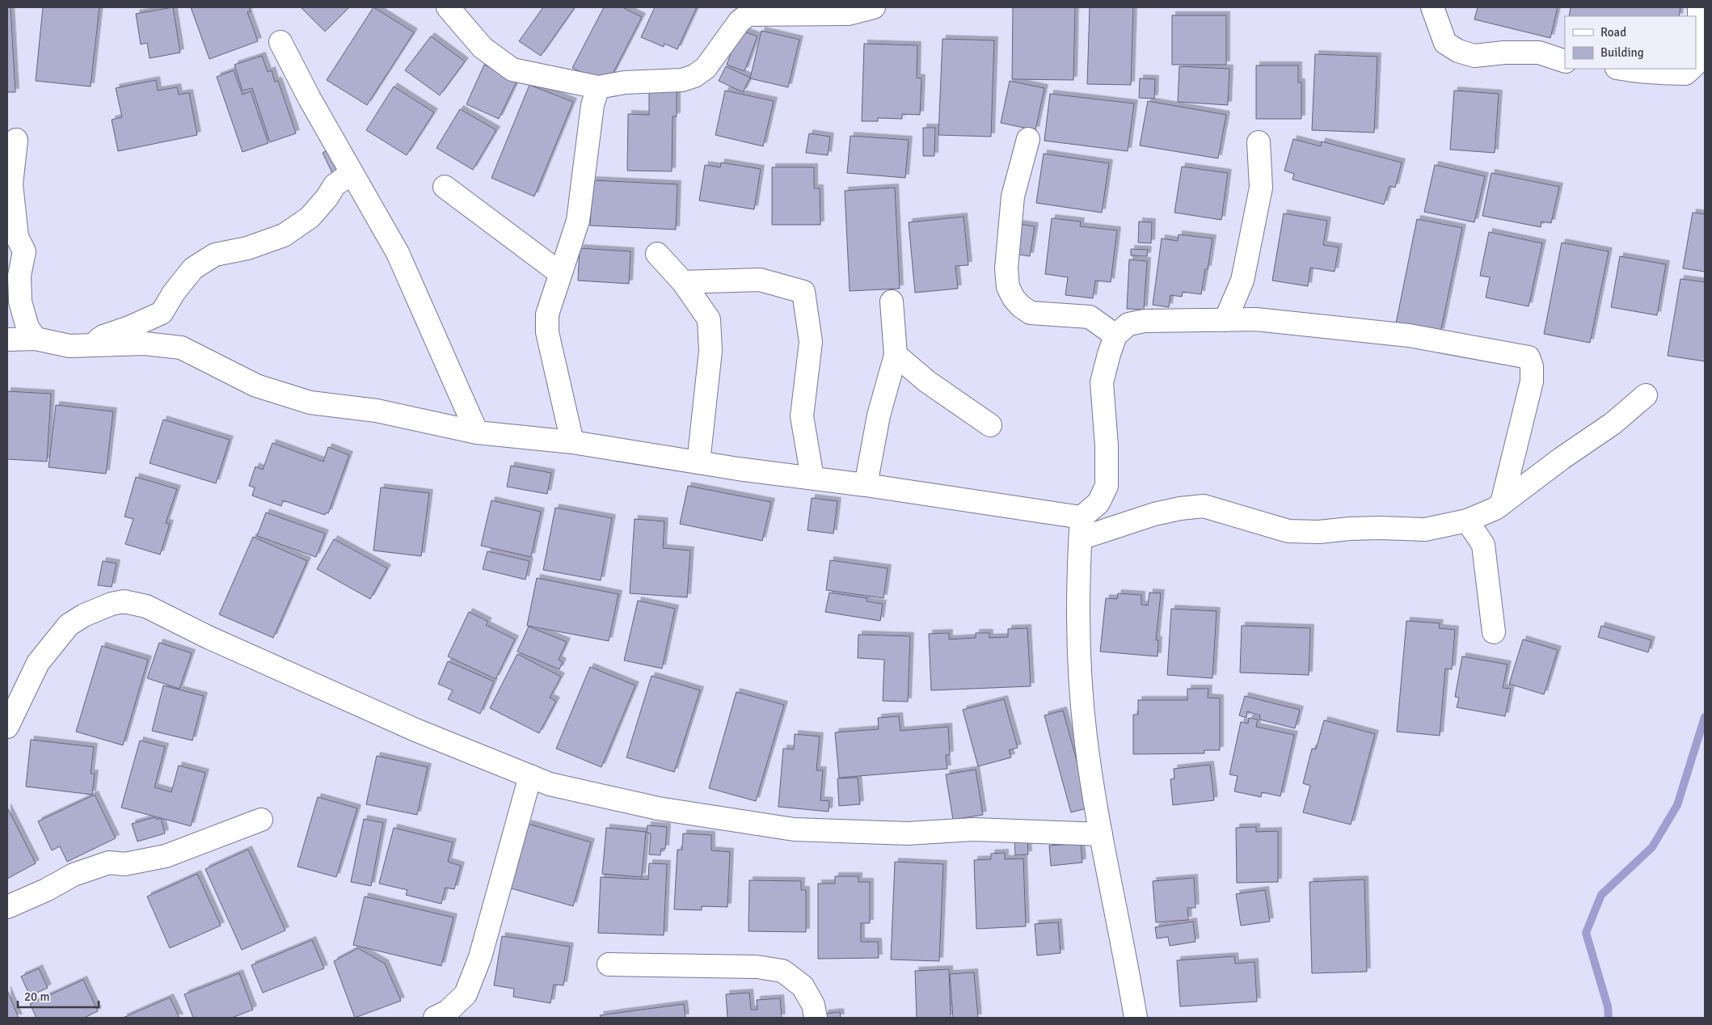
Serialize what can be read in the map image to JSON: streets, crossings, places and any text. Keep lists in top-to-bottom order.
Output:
{
  "legend": ["Road", "Building"],
  "scale_bar": "20 m"
}
